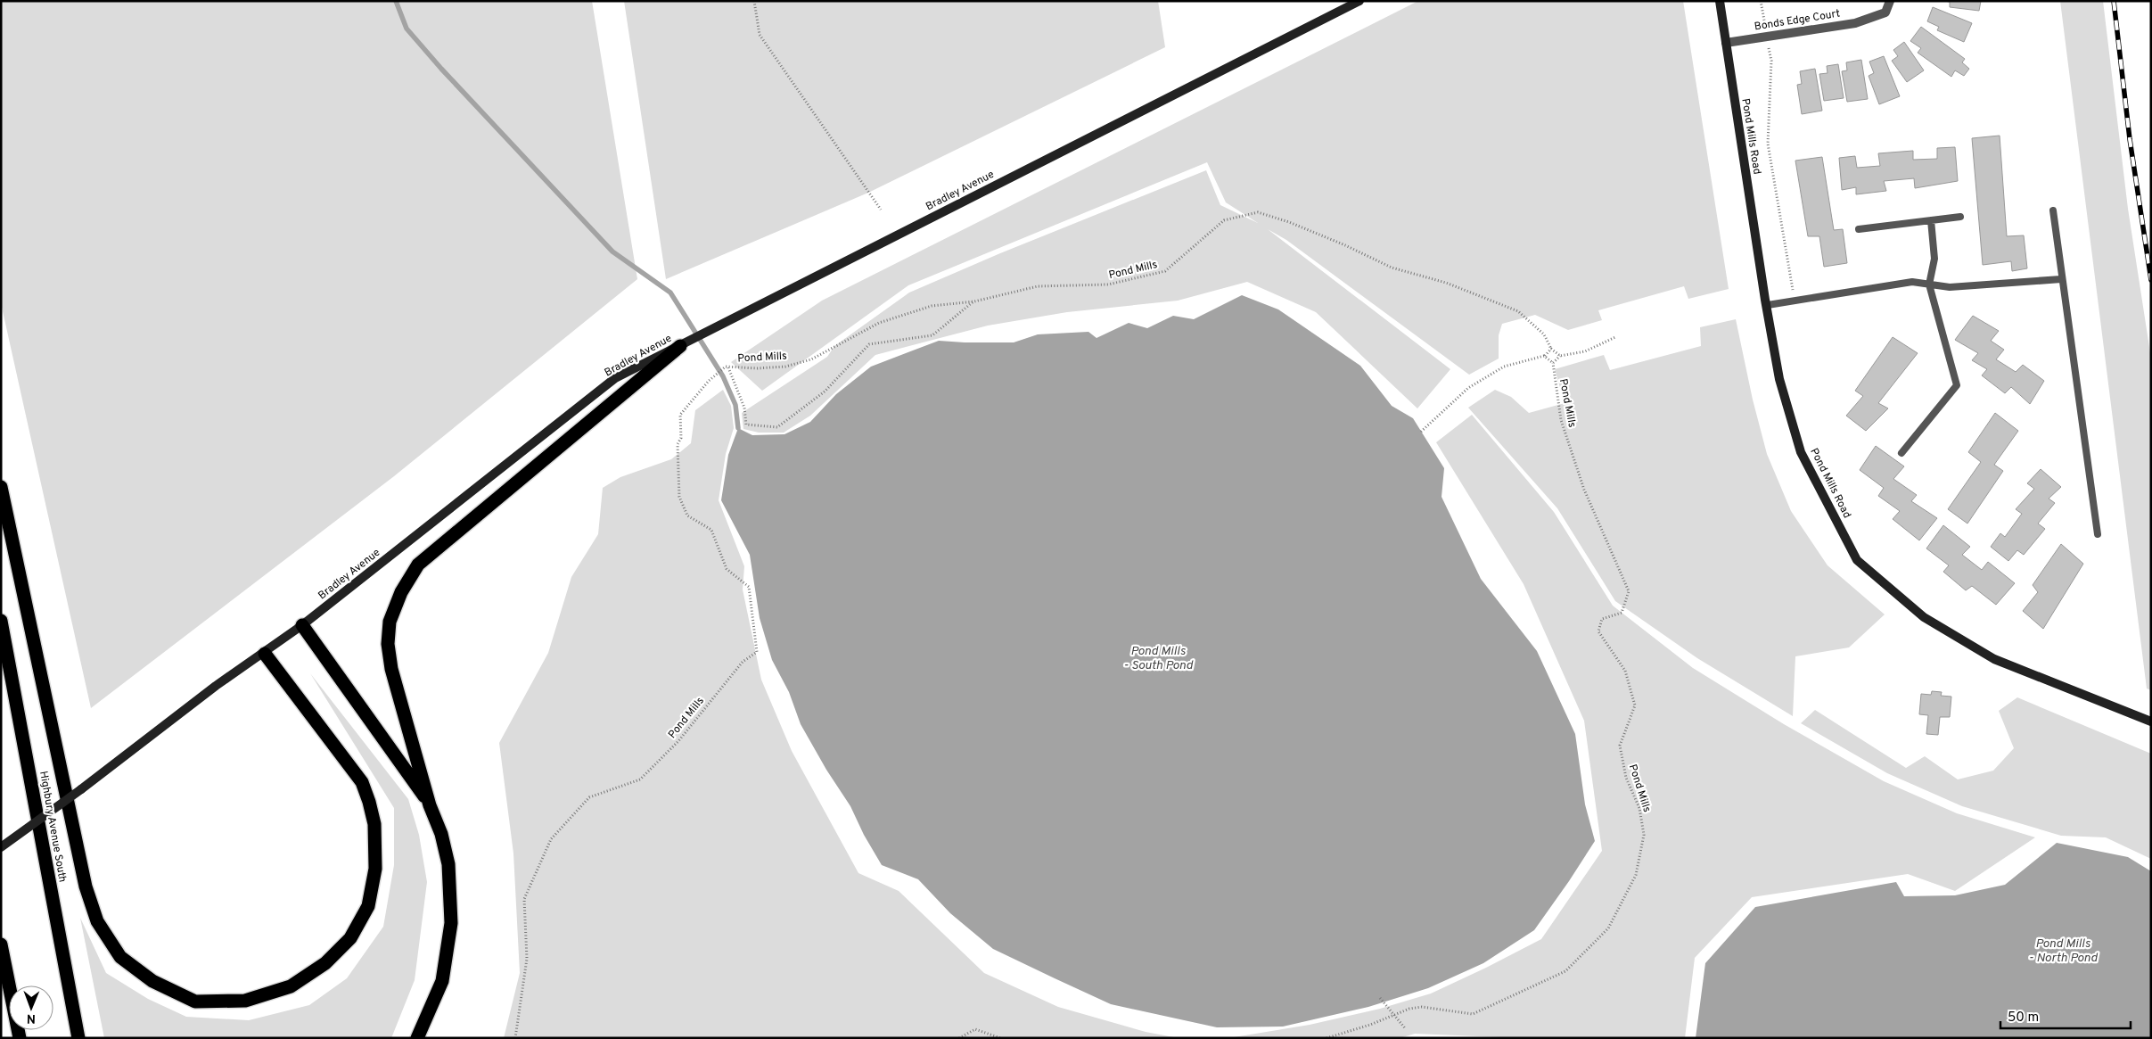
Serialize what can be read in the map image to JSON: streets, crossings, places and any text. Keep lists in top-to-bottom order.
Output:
{
  "streets": {
    "highway": ["Highbury Avenue South"],
    "main road": ["Pond Mills Road", "Bradley Avenue"],
    "street": ["Bonds Edge Court"],
    "path": ["Pond Mills"]
  },
  "crossings": [
    ["Bonds Edge Court", "Pond Mills Road"]
  ],
  "water": ["Pond Mills - South Pond", "Pond Mills - North Pond"],
  "scale_bar": "50 m",
  "north": "bottom"
}
